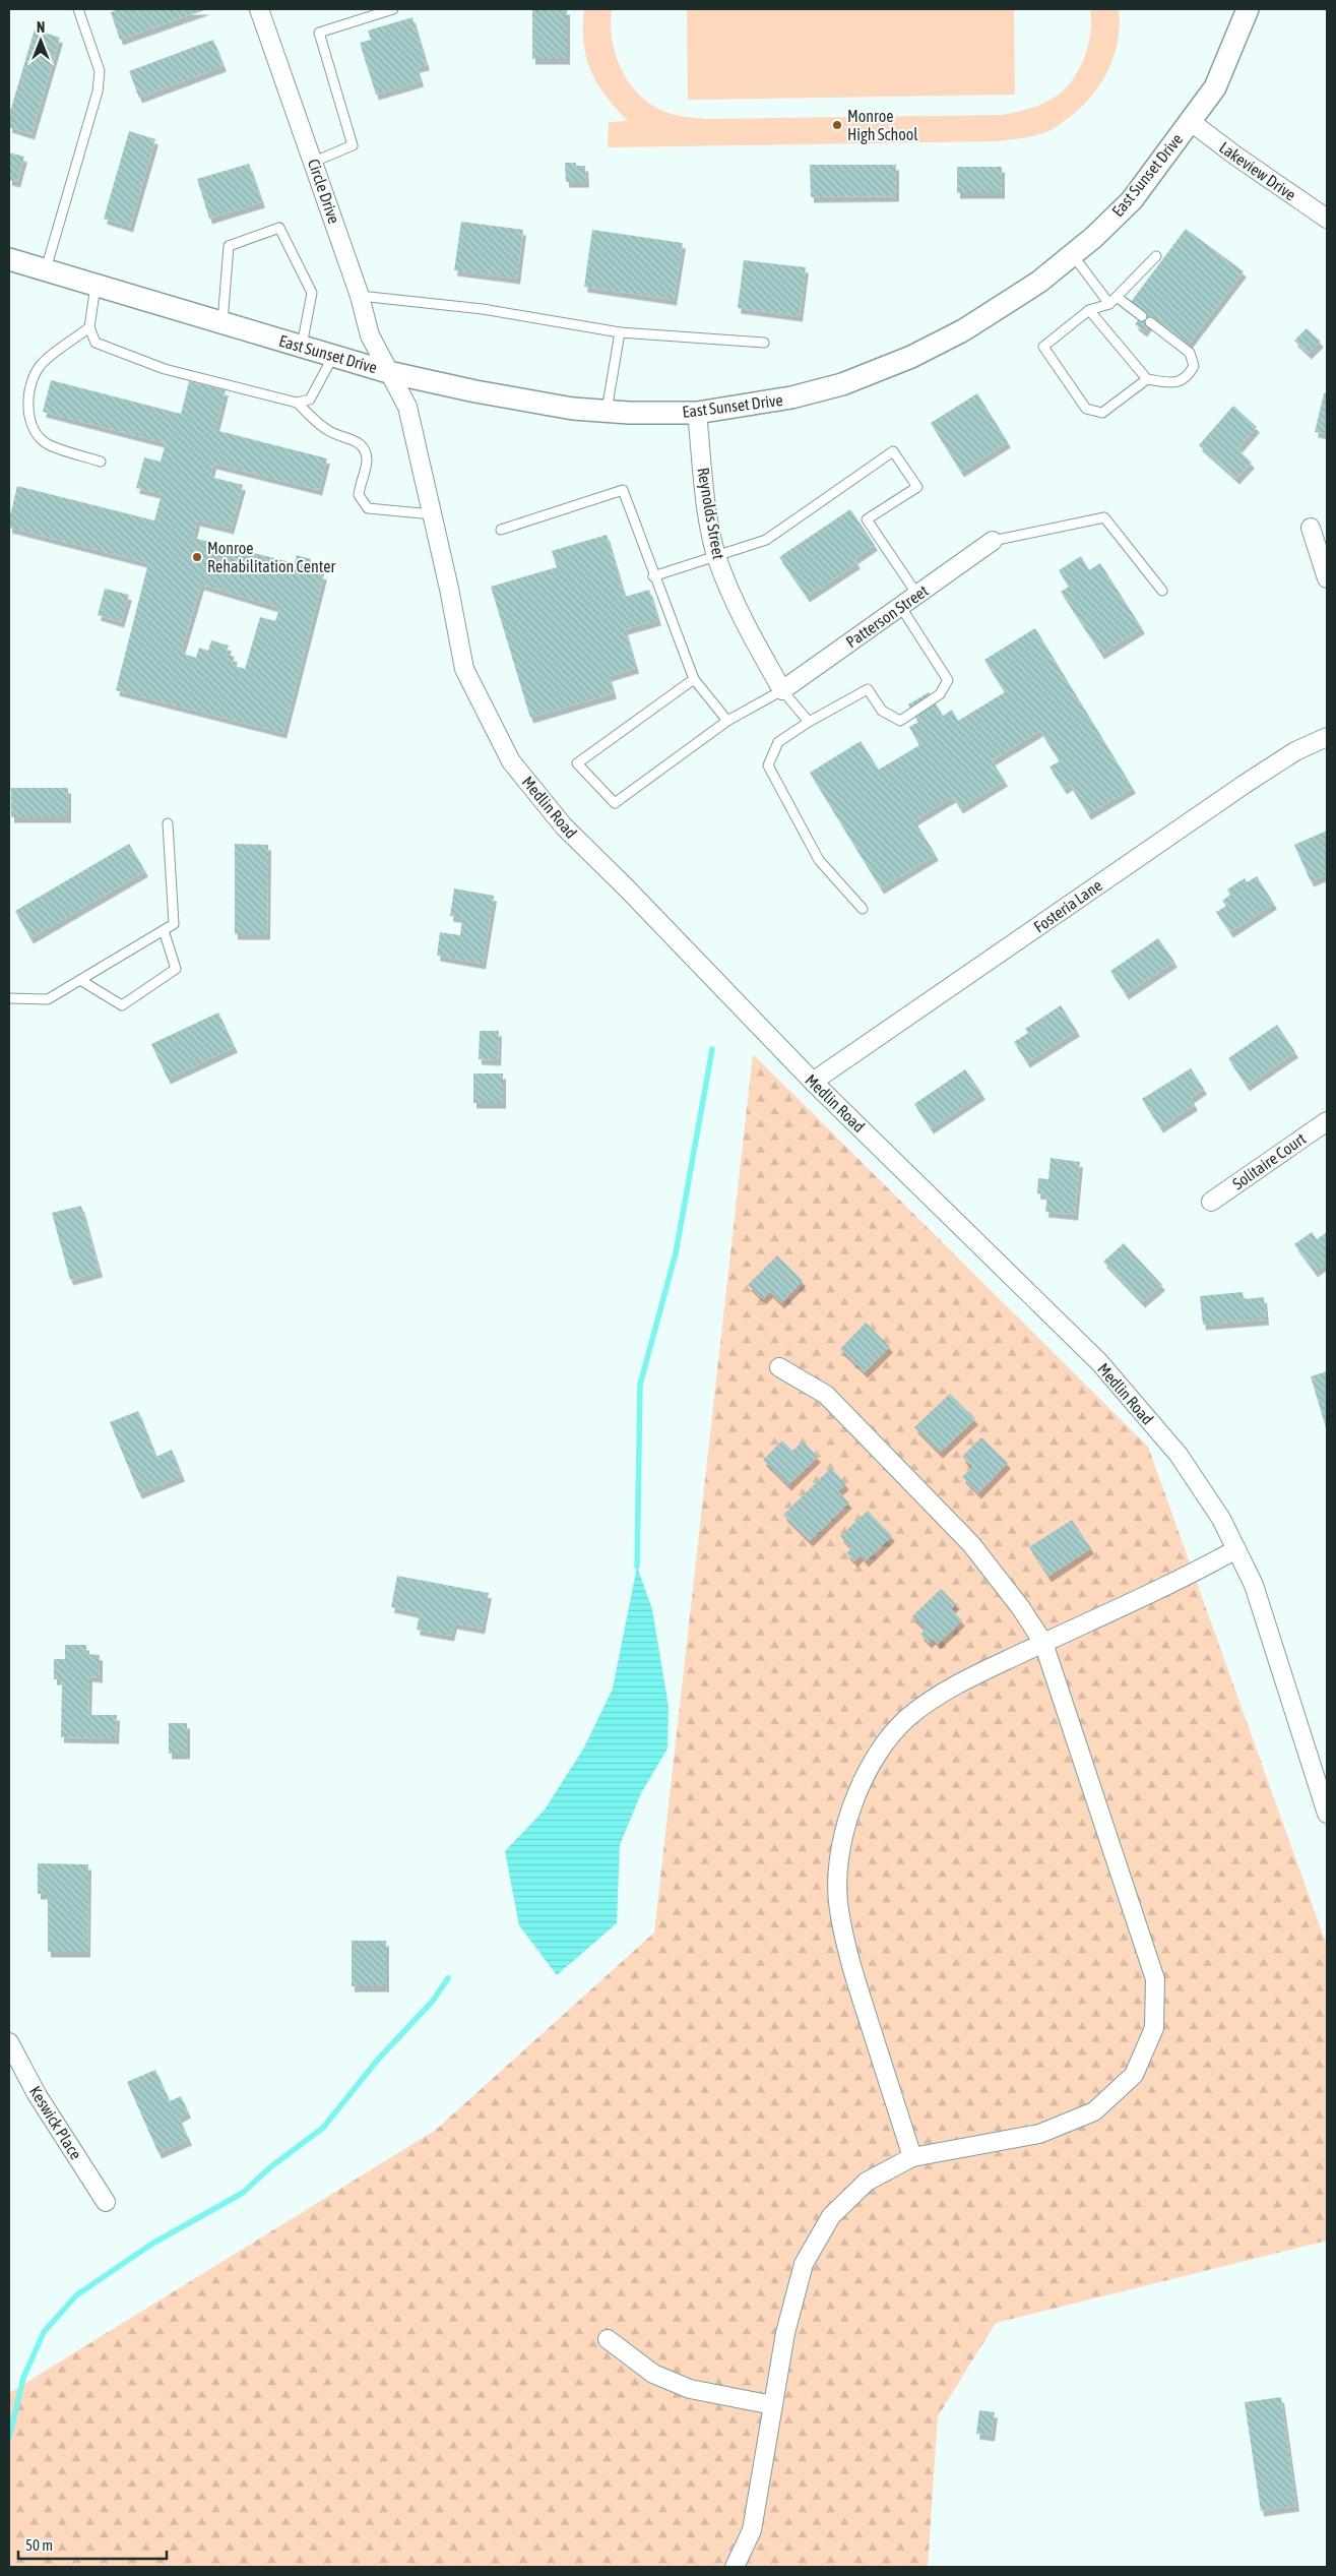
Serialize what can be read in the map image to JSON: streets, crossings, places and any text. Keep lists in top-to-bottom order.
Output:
{
  "streets": {
    "street": [
      "Lakeview Drive",
      "East Sunset Drive",
      "Circle Drive",
      "Reynolds Street",
      "Patterson Street",
      "Medlin Road",
      "Fosteria Lane",
      "Solitaire Court",
      "Keswick Place"
    ]
  },
  "crossings": [
    ["Lakeview Drive", "East Sunset Drive"],
    ["East Sunset Drive", "Circle Drive"],
    ["East Sunset Drive", "Reynolds Street"],
    ["East Sunset Drive", "Medlin Road"],
    ["Circle Drive", "Medlin Road"],
    ["Reynolds Street", "Patterson Street"],
    ["Medlin Road", "Fosteria Lane"]
  ],
  "places": ["Monroe High School", "Monroe Rehabilitation Center"],
  "scale_bar": "50 m",
  "north": "top"
}
